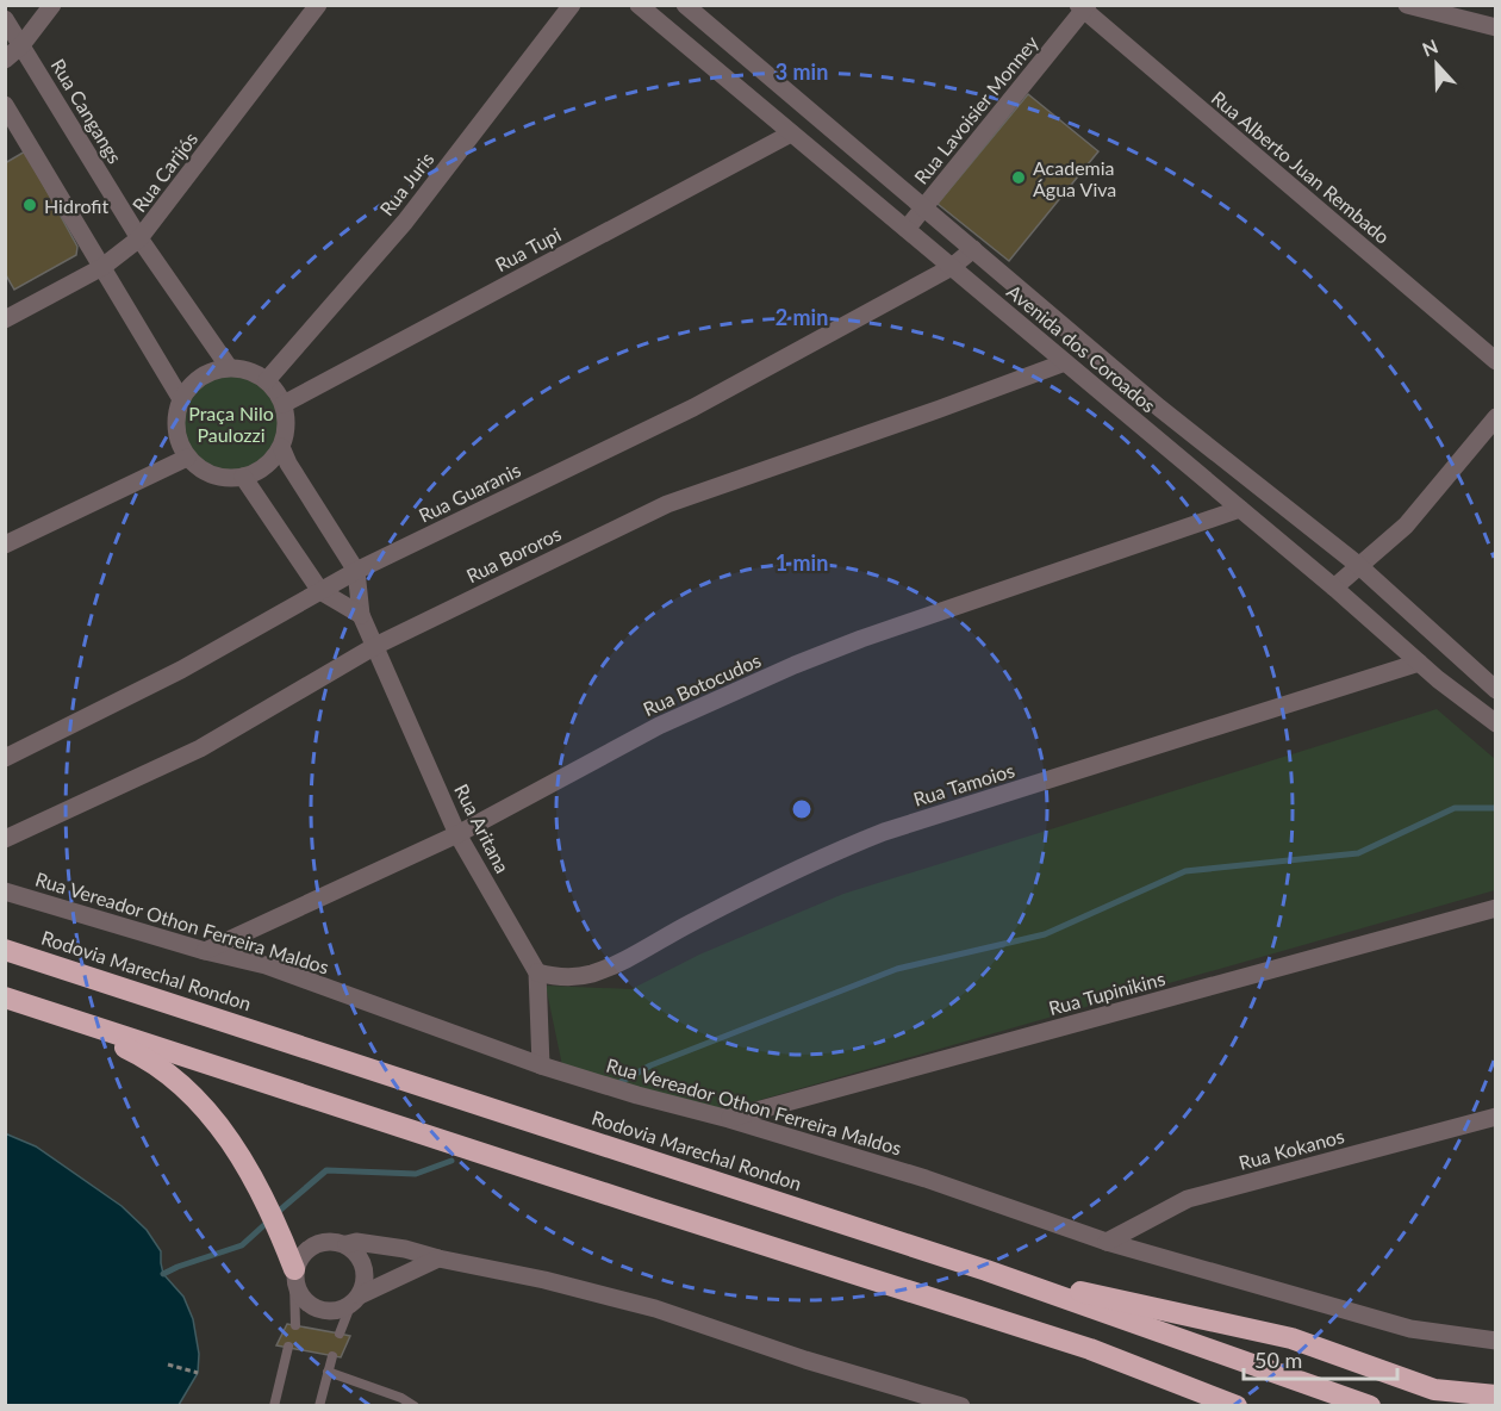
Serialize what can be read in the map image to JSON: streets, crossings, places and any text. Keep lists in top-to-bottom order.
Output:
{
  "streets": {
    "highway": ["Rodovia Marechal Rondon"],
    "street": [
      "Rua Lavoisier Monney",
      "Rua Cangangs",
      "Rua Alberto Juan Rembado",
      "Rua Carijós",
      "Rua Juris",
      "Rua Tupi",
      "Avenida dos Coroados",
      "Rua Guaranis",
      "Rua Bororos",
      "Rua Botocudos",
      "Rua Tamoios",
      "Rua Aritana",
      "Rua Vereador Othon Ferreira Maldos",
      "Rua Tupinikins",
      "Rua Kokanos"
    ]
  },
  "crossings": [
    ["Rua Lavoisier Monney", "Rua Alberto Juan Rembado"],
    ["Rua Lavoisier Monney", "Avenida dos Coroados"],
    ["Rua Cangangs", "Rua Carijós"],
    ["Rua Cangangs", "Rua Juris"],
    ["Rua Cangangs", "Rua Tupi"],
    ["Rua Cangangs", "Rua Aritana"],
    ["Rua Juris", "Rua Tupi"],
    ["Rua Juris", "Rua Aritana"],
    ["Rua Tupi", "Avenida dos Coroados"],
    ["Rua Tupi", "Rua Aritana"],
    ["Avenida dos Coroados", "Rua Guaranis"],
    ["Avenida dos Coroados", "Rua Bororos"],
    ["Avenida dos Coroados", "Rua Botocudos"],
    ["Avenida dos Coroados", "Rua Tamoios"],
    ["Rua Guaranis", "Rua Aritana"],
    ["Rua Bororos", "Rua Aritana"],
    ["Rua Botocudos", "Rua Aritana"],
    ["Rua Botocudos", "Rua Vereador Othon Ferreira Maldos"],
    ["Rua Tamoios", "Rua Aritana"],
    ["Rua Aritana", "Rua Vereador Othon Ferreira Maldos"],
    ["Rua Vereador Othon Ferreira Maldos", "Rua Tupinikins"],
    ["Rua Vereador Othon Ferreira Maldos", "Rua Kokanos"]
  ],
  "parks": ["Praça Nilo Paulozzi"],
  "places": ["Academia Água Viva", "Hidrofit"],
  "scale_bar": "50 m",
  "north": "top",
  "rings": ["3 min", "2 min", "1 min"]
}
